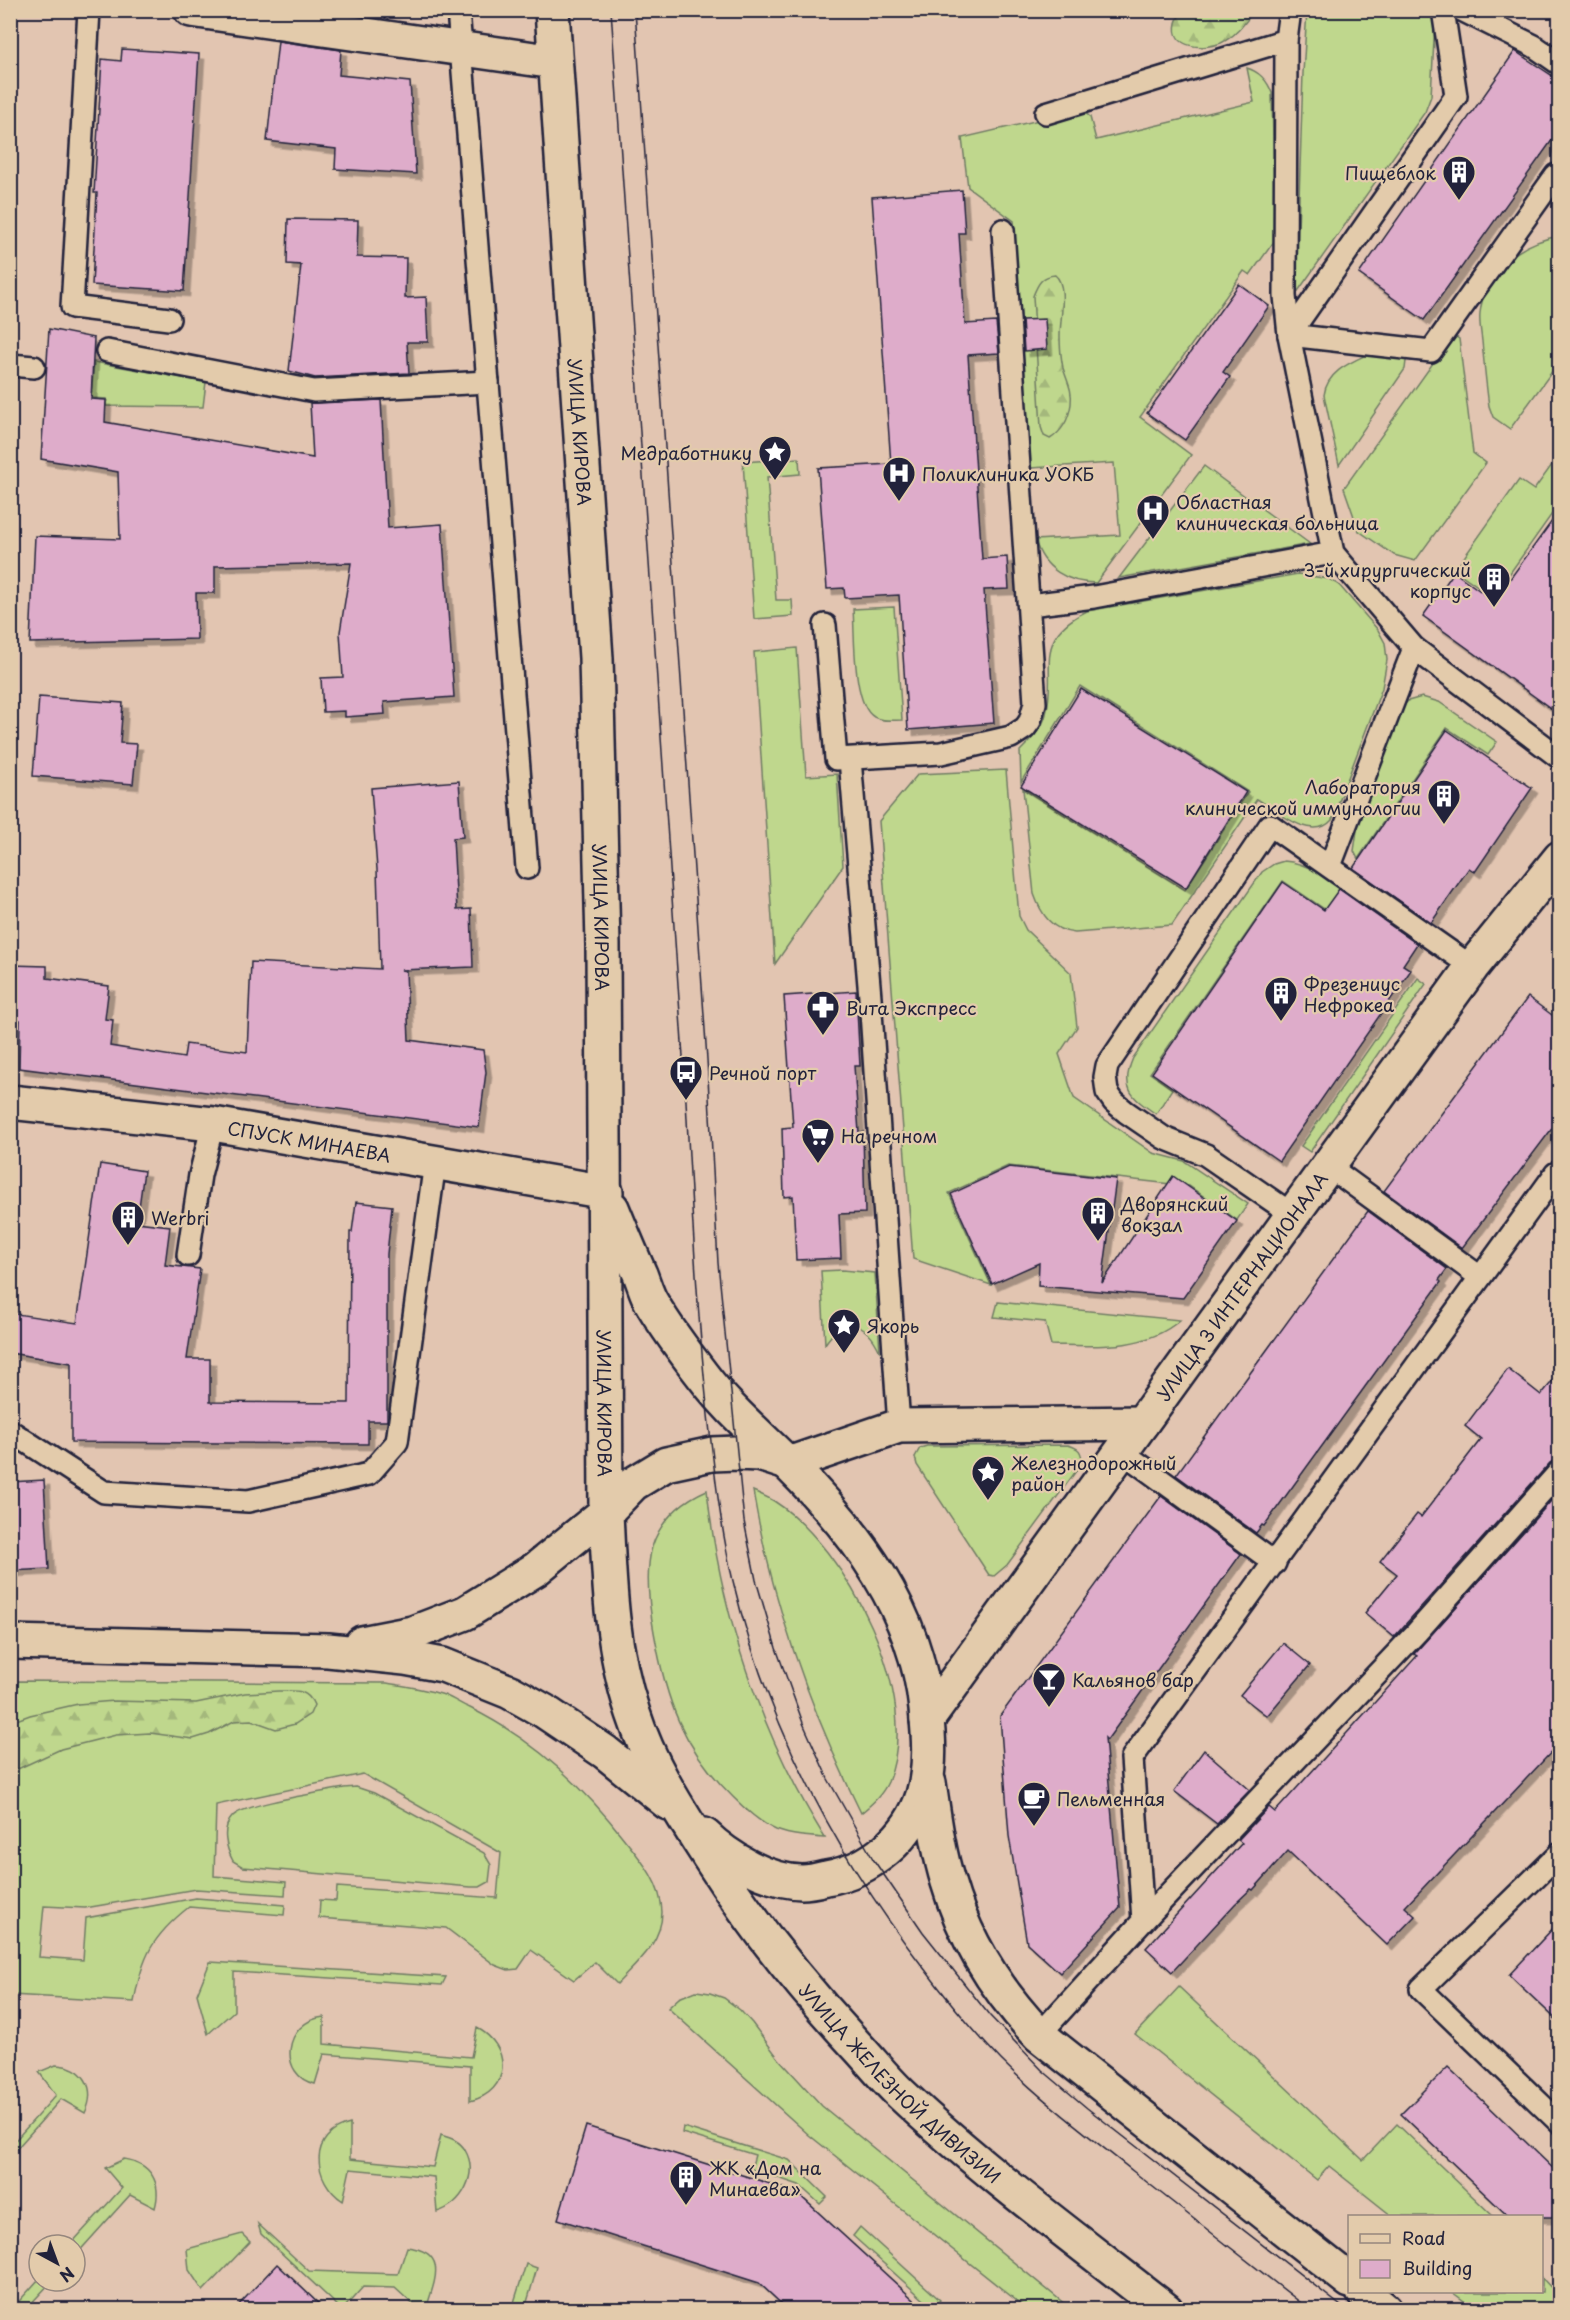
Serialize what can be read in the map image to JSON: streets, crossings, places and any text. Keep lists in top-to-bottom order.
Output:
{
  "streets": {
    "main road": [
      "УЛИЦА КИРОВА",
      "СПУСК МИНАЕВА",
      "УЛИЦА 3 ИНТЕРНАЦИОНАЛА",
      "УЛИЦА ЖЕЛЕЗНОЙ ДИВИЗИИ"
    ]
  },
  "crossings": [
    ["УЛИЦА КИРОВА", "СПУСК МИНАЕВА"],
    ["УЛИЦА КИРОВА", "УЛИЦА ЖЕЛЕЗНОЙ ДИВИЗИИ"]
  ],
  "places": {
    "building": [
      "Пищеблок",
      "3-й хирургический корпус",
      "Лаборатория клинической иммунологии",
      "Фрезениус Нефрокеа",
      "Дворянский вокзал",
      "Werbri",
      "ЖК «Дом на Минаева»"
    ],
    "place": ["Медработнику", "Якорь", "Железнодорожный район"],
    "hospital": ["Поликлиника УОКБ", "Областная клиническая больница"],
    "pharmacy": ["Вита Экспресс"],
    "bus stop": ["Речной порт"],
    "supermarket": ["На речном"],
    "bar": ["Кальянов бар"],
    "cafe": ["Пельменная"]
  },
  "legend": ["Road", "Building"],
  "north": "bottom right"
}
